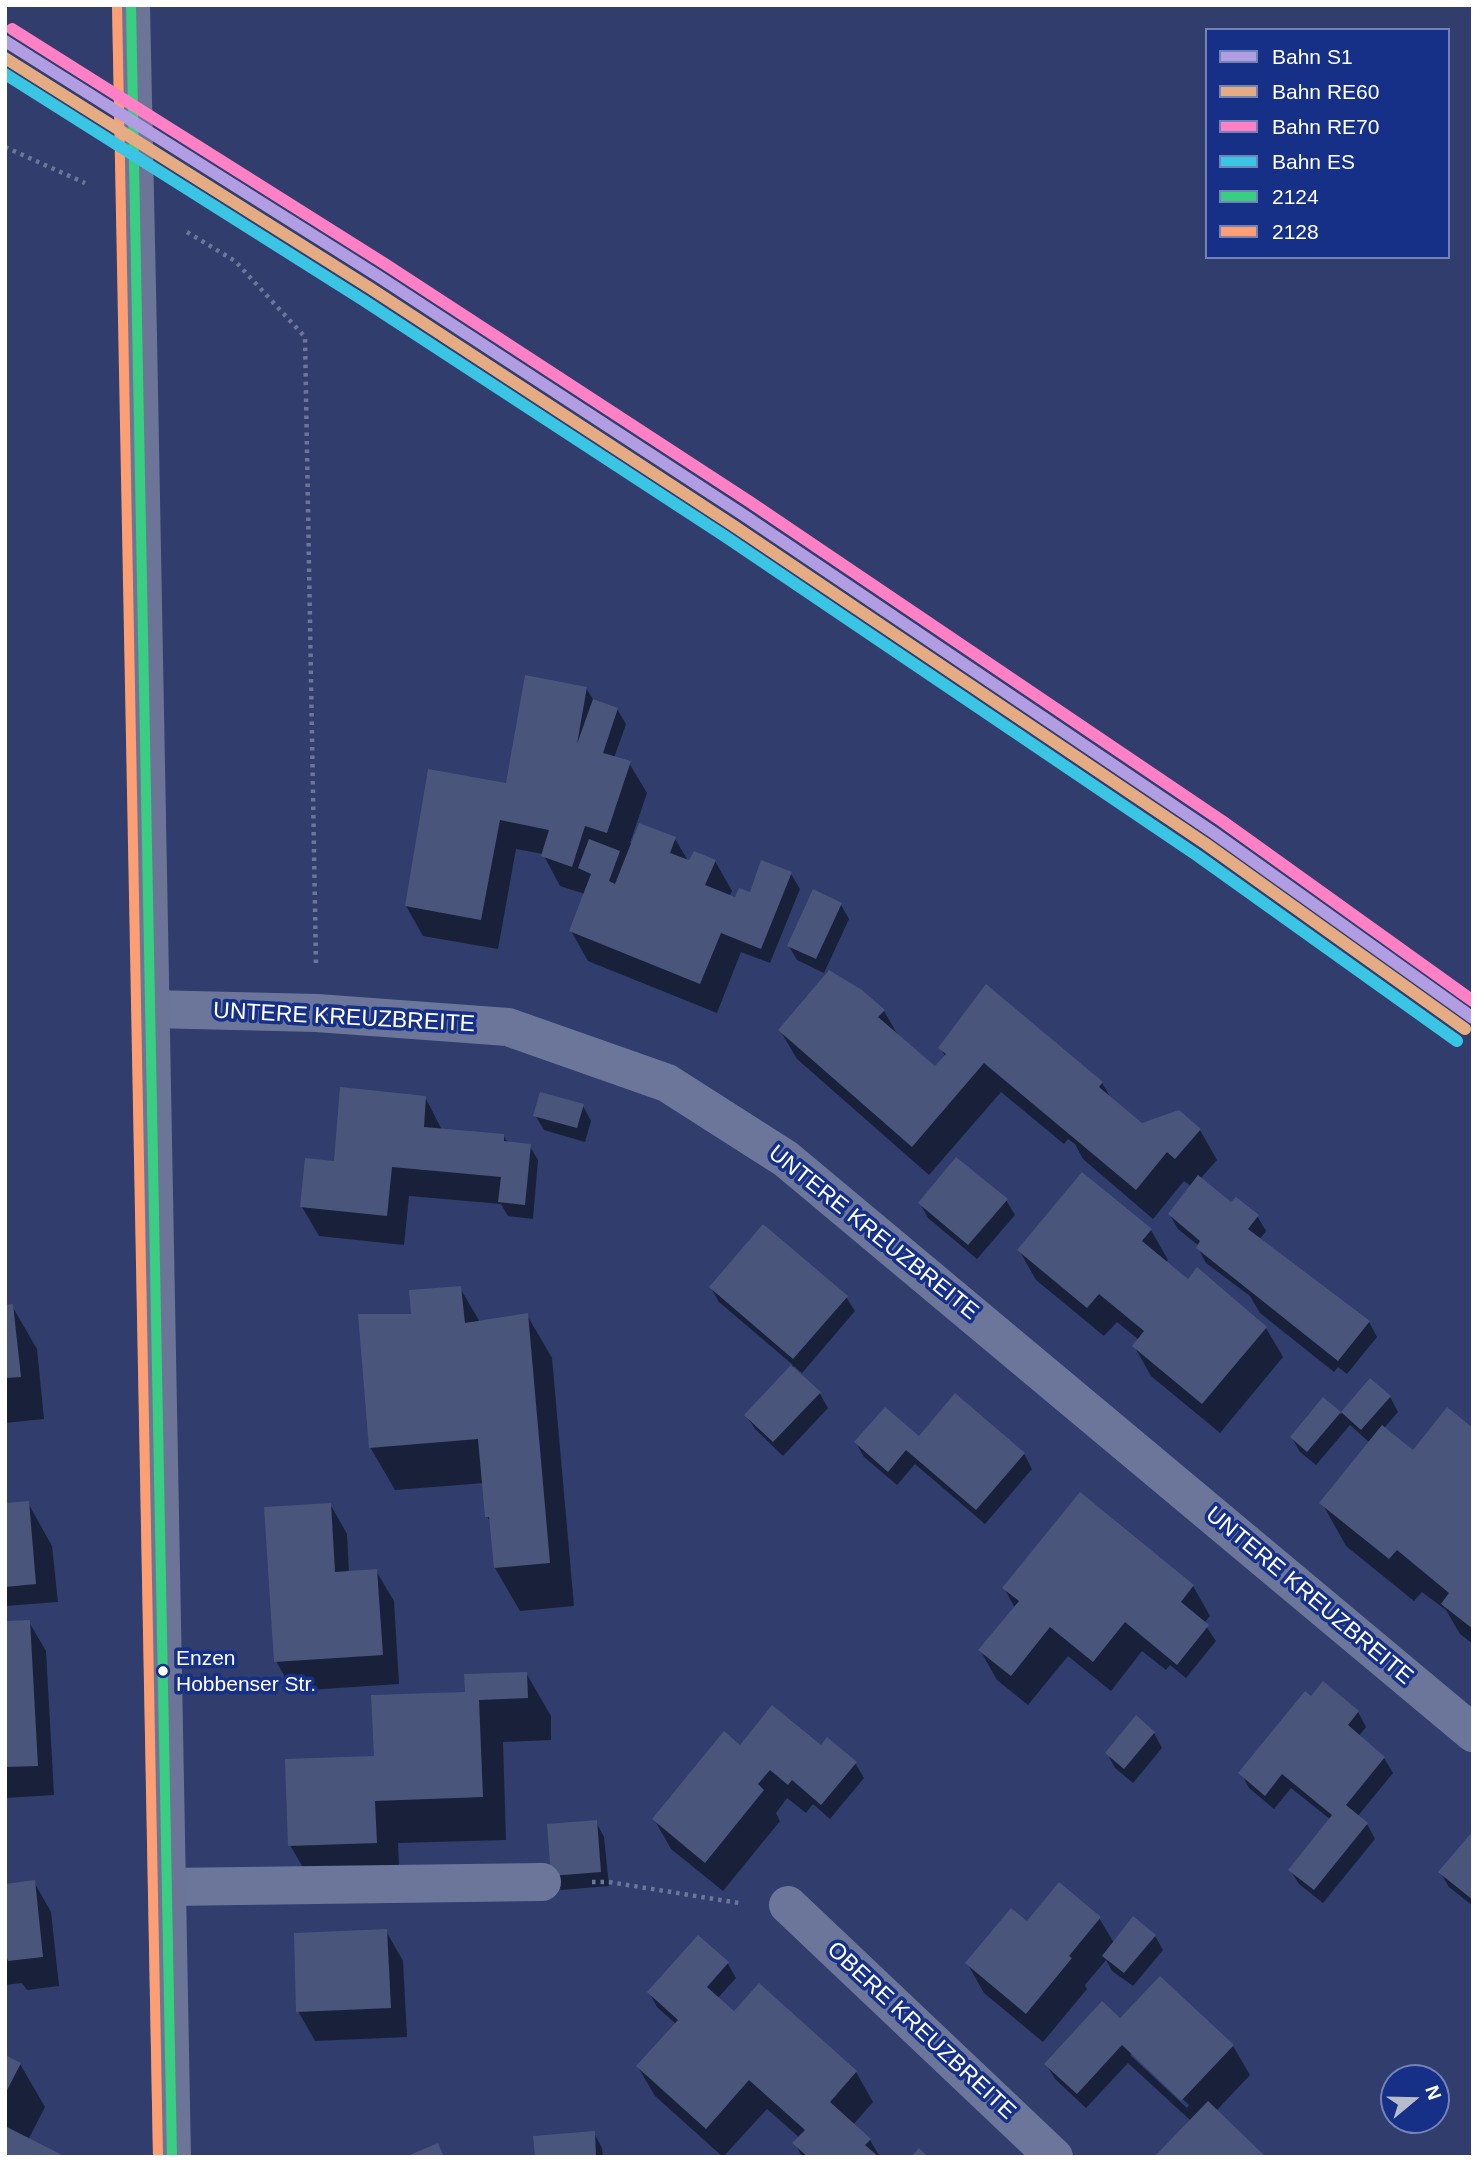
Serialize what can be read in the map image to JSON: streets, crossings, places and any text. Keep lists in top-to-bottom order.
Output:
{
  "streets": {
    "street": ["UNTERE KREUZBREITE", "OBERE KREUZBREITE"]
  },
  "places": ["Enzen Hobbenser Str."],
  "lines": [
    "transit line 2124",
    "transit line 2128",
    "rail line RE70",
    "rail line S1",
    "rail line RE60",
    "rail line ES"
  ],
  "legend": [
    "Bahn S1",
    "Bahn RE60",
    "Bahn RE70",
    "Bahn ES",
    "2124",
    "2128"
  ],
  "north": "right"
}
